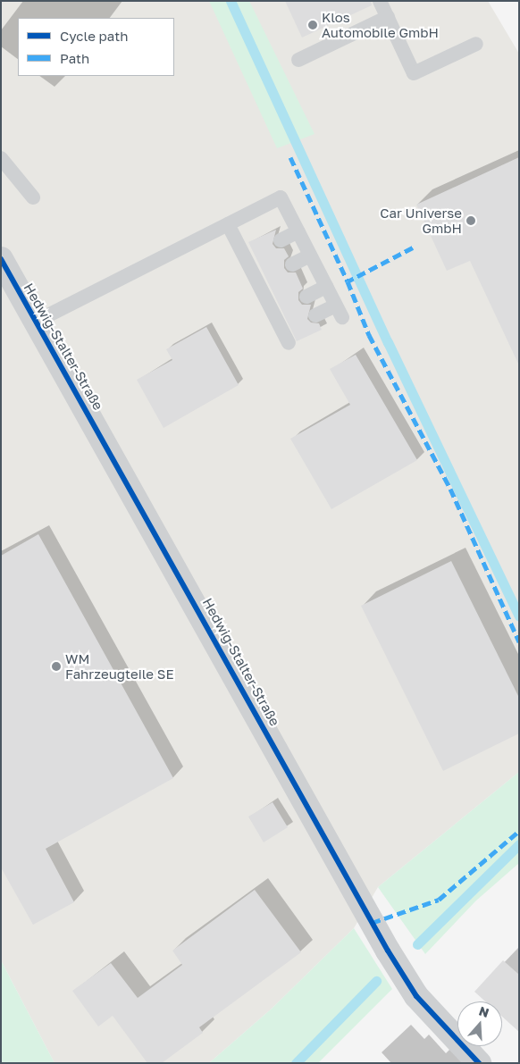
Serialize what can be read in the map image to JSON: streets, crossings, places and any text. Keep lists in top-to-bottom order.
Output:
{
  "streets": {
    "street": ["Hedwig-Stalter-Straße"]
  },
  "places": ["Klos Automobile GmbH", "Car Universe GmbH", "WM Fahrzeugteile SE"],
  "legend": ["Cycle path", "Path"],
  "north": "top"
}
